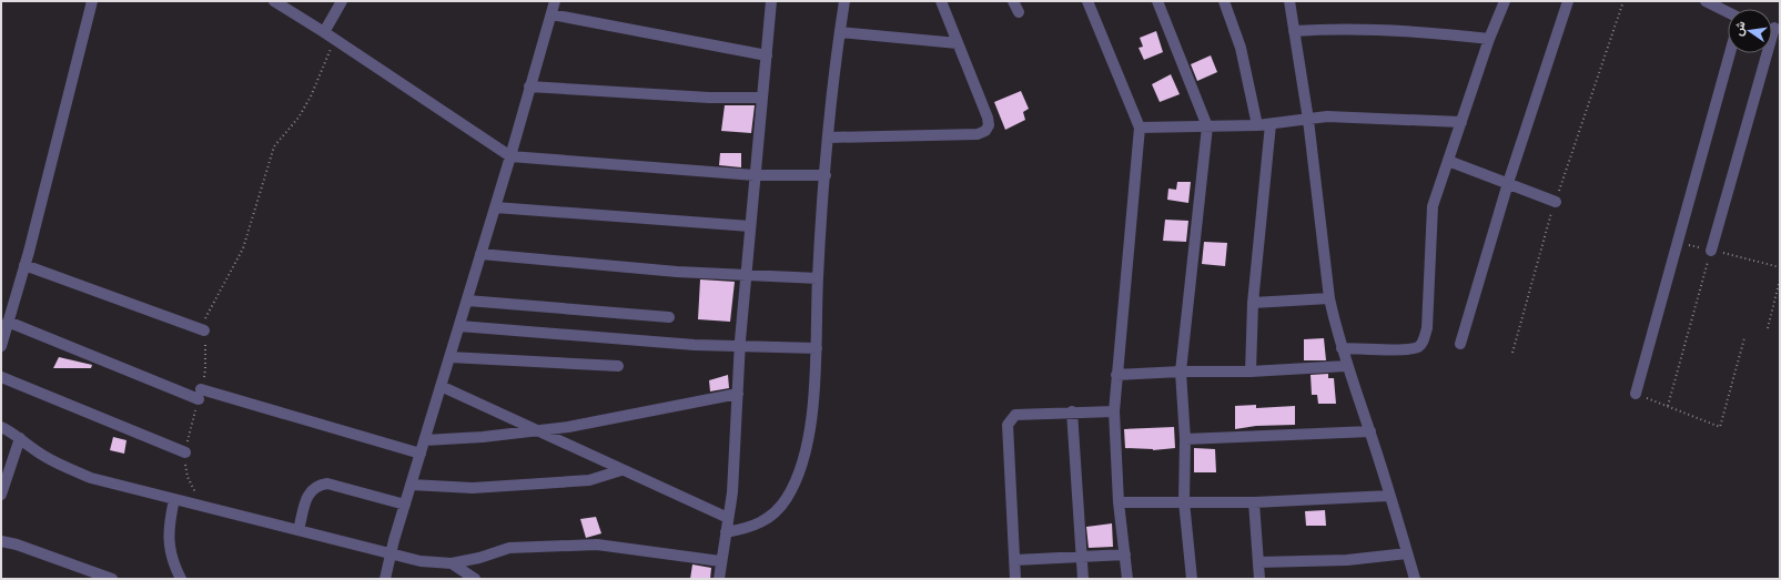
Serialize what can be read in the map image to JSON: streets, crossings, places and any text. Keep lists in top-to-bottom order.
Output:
{
  "north": "left"
}
